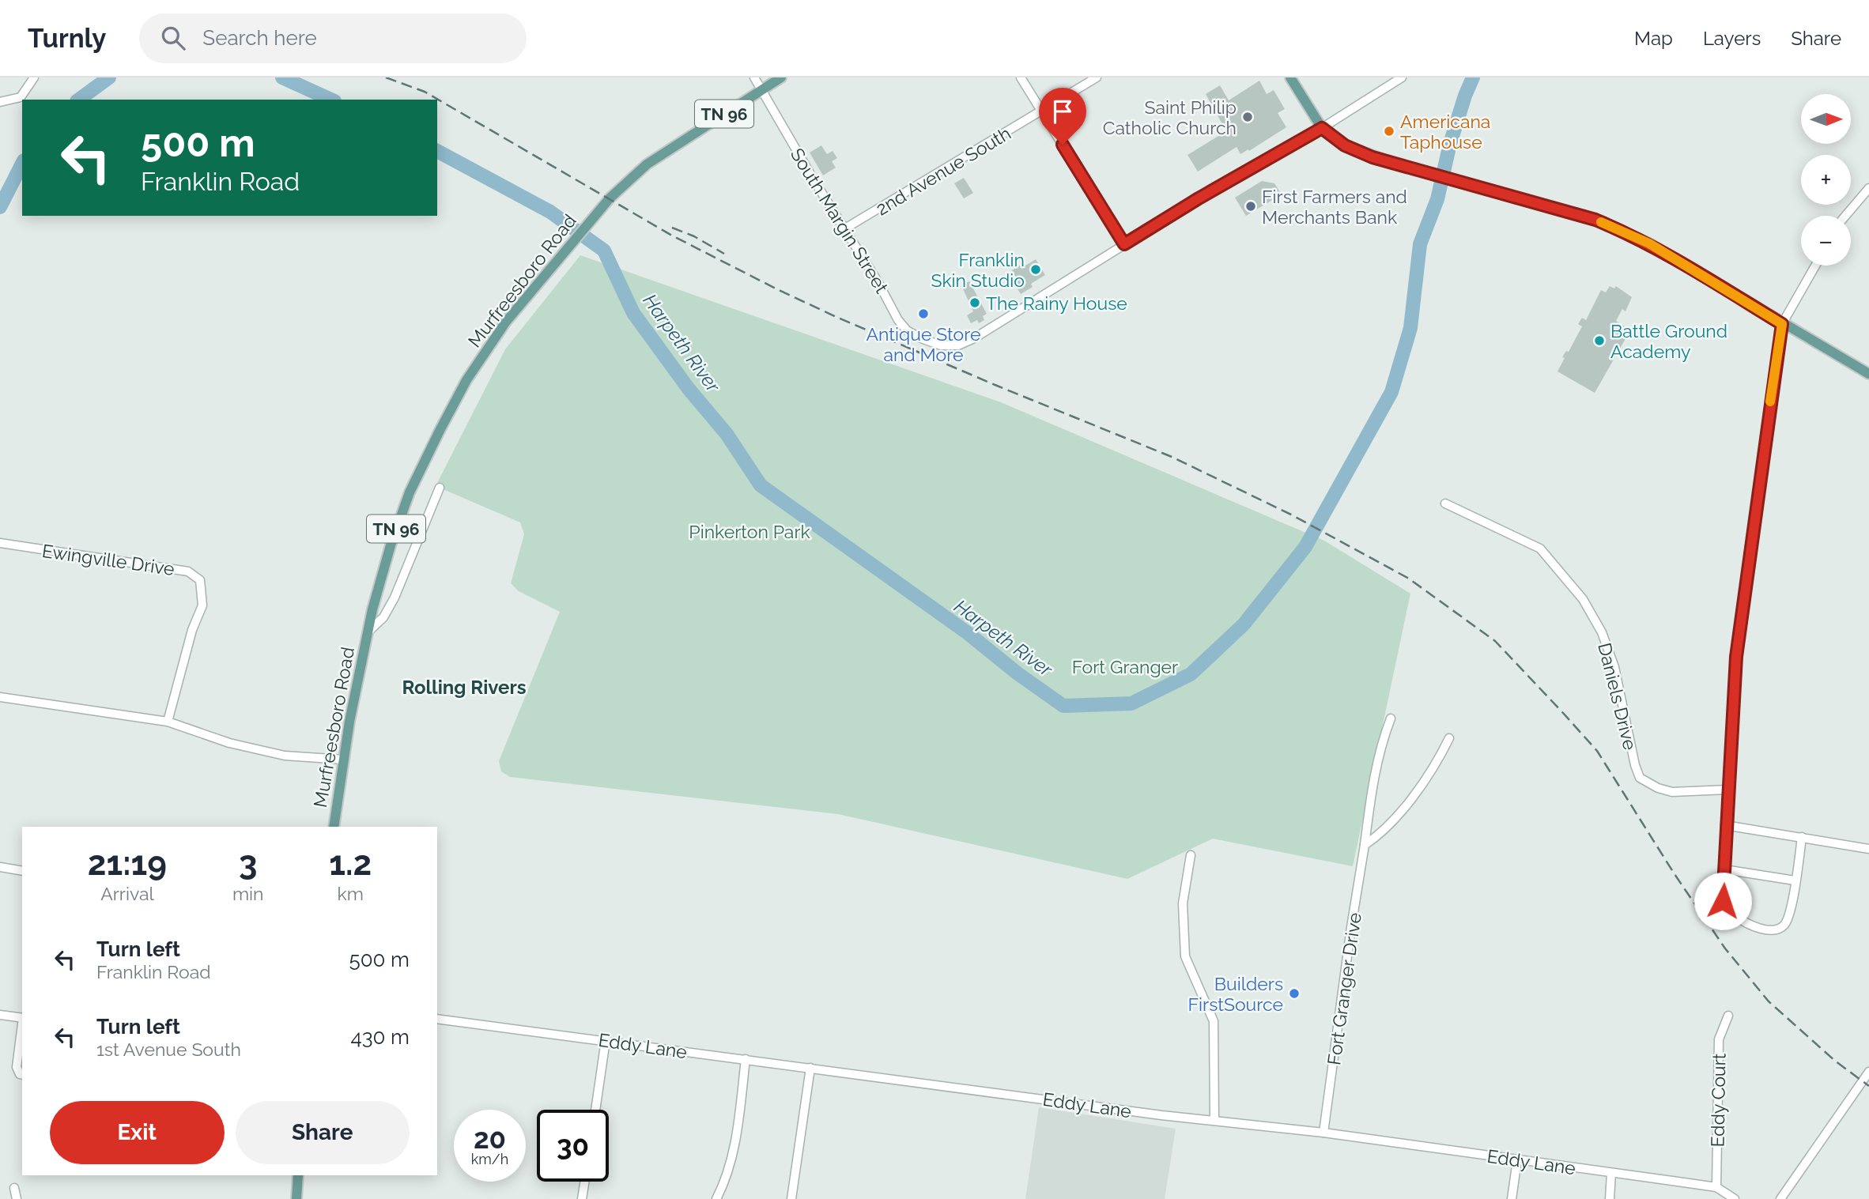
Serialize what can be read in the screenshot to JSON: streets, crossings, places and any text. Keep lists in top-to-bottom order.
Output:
{
  "streets": {
    "main road": ["TN 96", "Murfreesboro Road"],
    "street": [
      "2nd Avenue South",
      "South Margin Street",
      "Ewingville Drive",
      "Daniels Drive",
      "Fort Granger Drive",
      "Eddy Lane",
      "Eddy Court"
    ]
  },
  "crossings": [
    ["TN 96", "South Margin Street"],
    ["TN 96", "Murfreesboro Road"],
    ["2nd Avenue South", "South Margin Street"],
    ["South Margin Street", "Murfreesboro Road"],
    ["Fort Granger Drive", "Eddy Lane"],
    ["Eddy Lane", "Eddy Court"]
  ],
  "districts": ["Rolling Rivers"],
  "water": ["Harpeth River"],
  "parks": ["Pinkerton Park", "Fort Granger"],
  "places": [
    "Saint Philip Catholic Church",
    "Americana Taphouse",
    "First Farmers and Merchants Bank",
    "Franklin Skin Studio",
    "The Rainy House",
    "Antique Store and More",
    "Battle Ground Academy",
    "Builders FirstSource"
  ],
  "north": "right",
  "page": {
    "header": "Turnly",
    "search": "Search here",
    "nav": ["Map", "Layers", "Share"],
    "map_buttons": ["+", "−"],
    "turn": ["500 m", "Franklin Road"],
    "eta": [
      "21:19",
      "Arrival",
      "3",
      "min",
      "1.2",
      "km"
    ],
    "list": [
      {
        "name": "Turn left",
        "note": "Franklin Road",
        "value": "500 m"
      },
      {
        "name": "Turn left",
        "note": "1st Avenue South",
        "value": "430 m"
      }
    ],
    "buttons": ["Exit", "Share"],
    "speed": "20 km/h",
    "limit": "30"
  }
}
